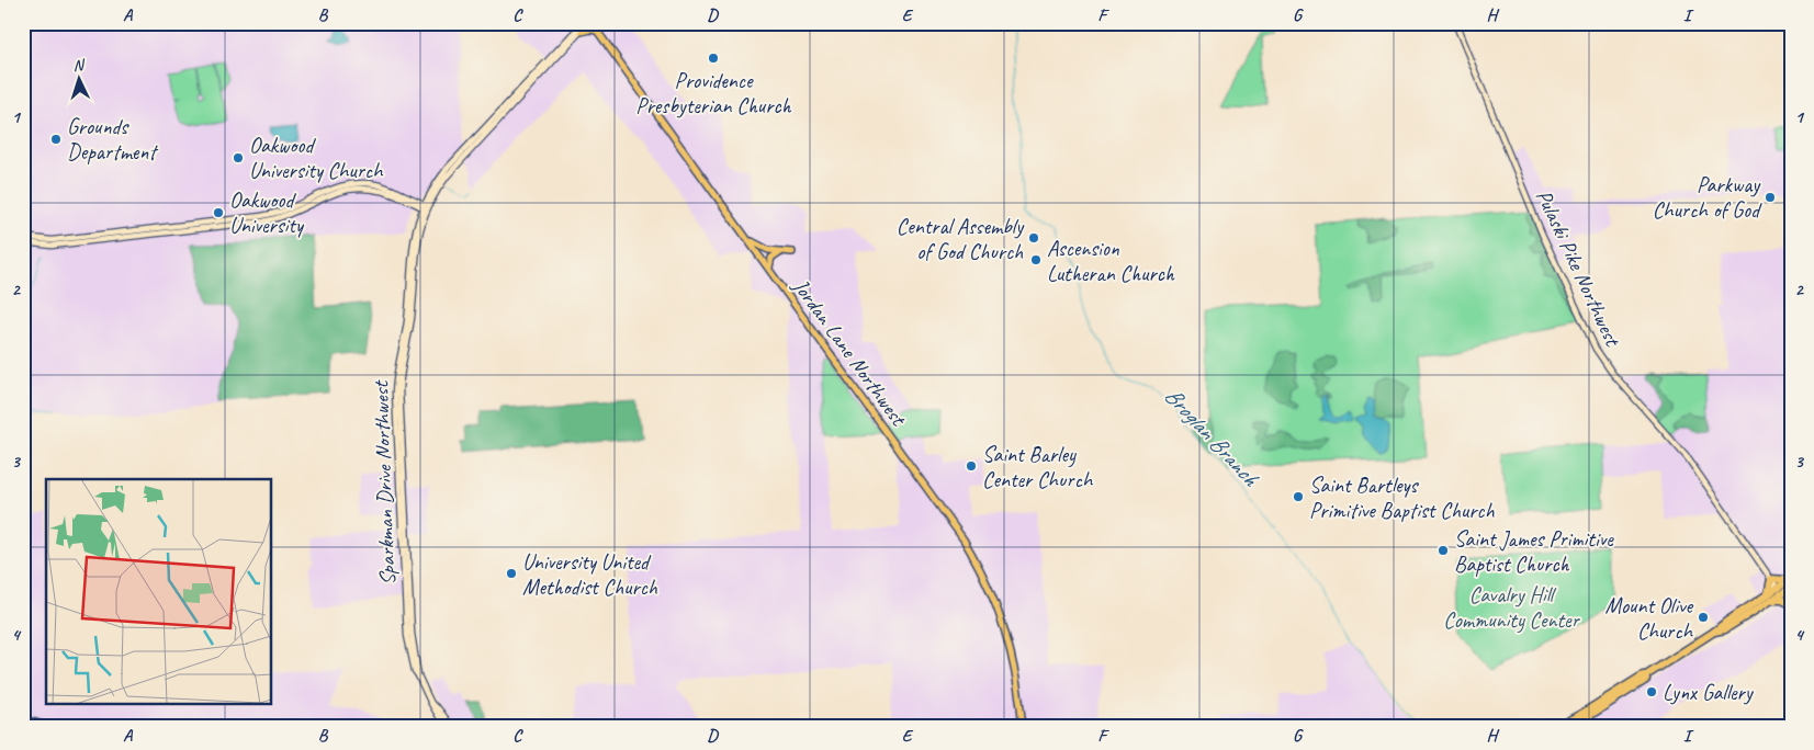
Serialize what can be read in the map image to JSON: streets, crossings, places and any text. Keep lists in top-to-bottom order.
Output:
{
  "streets": {
    "main road": ["Pulaski Pike Northwest", "Jordan Lane Northwest", "Sparkman Drive Northwest"]
  },
  "crossings": [
    ["Jordan Lane Northwest", "Sparkman Drive Northwest"]
  ],
  "water": ["Broglan Branch"],
  "parks": ["Cavalry Hill Community Center"],
  "places": [
    "Providence Presbyterian Church",
    "Grounds Department",
    "Oakwood University Church",
    "Parkway Church of God",
    "Oakwood University",
    "Central Assembly of God Church",
    "Ascension Lutheran Church",
    "Saint Barley Center Church",
    "Saint Bartleys Primitive Baptist Church",
    "Saint James Primitive Baptist Church",
    "University United Methodist Church",
    "Mount Olive Church",
    "Lynx Gallery"
  ],
  "north": "top",
  "grid": {
    "columns": [
      "A",
      "B",
      "C",
      "D",
      "E",
      "F",
      "G",
      "H",
      "I"
    ],
    "rows": [
      "1",
      "2",
      "3",
      "4"
    ]
  }
}
